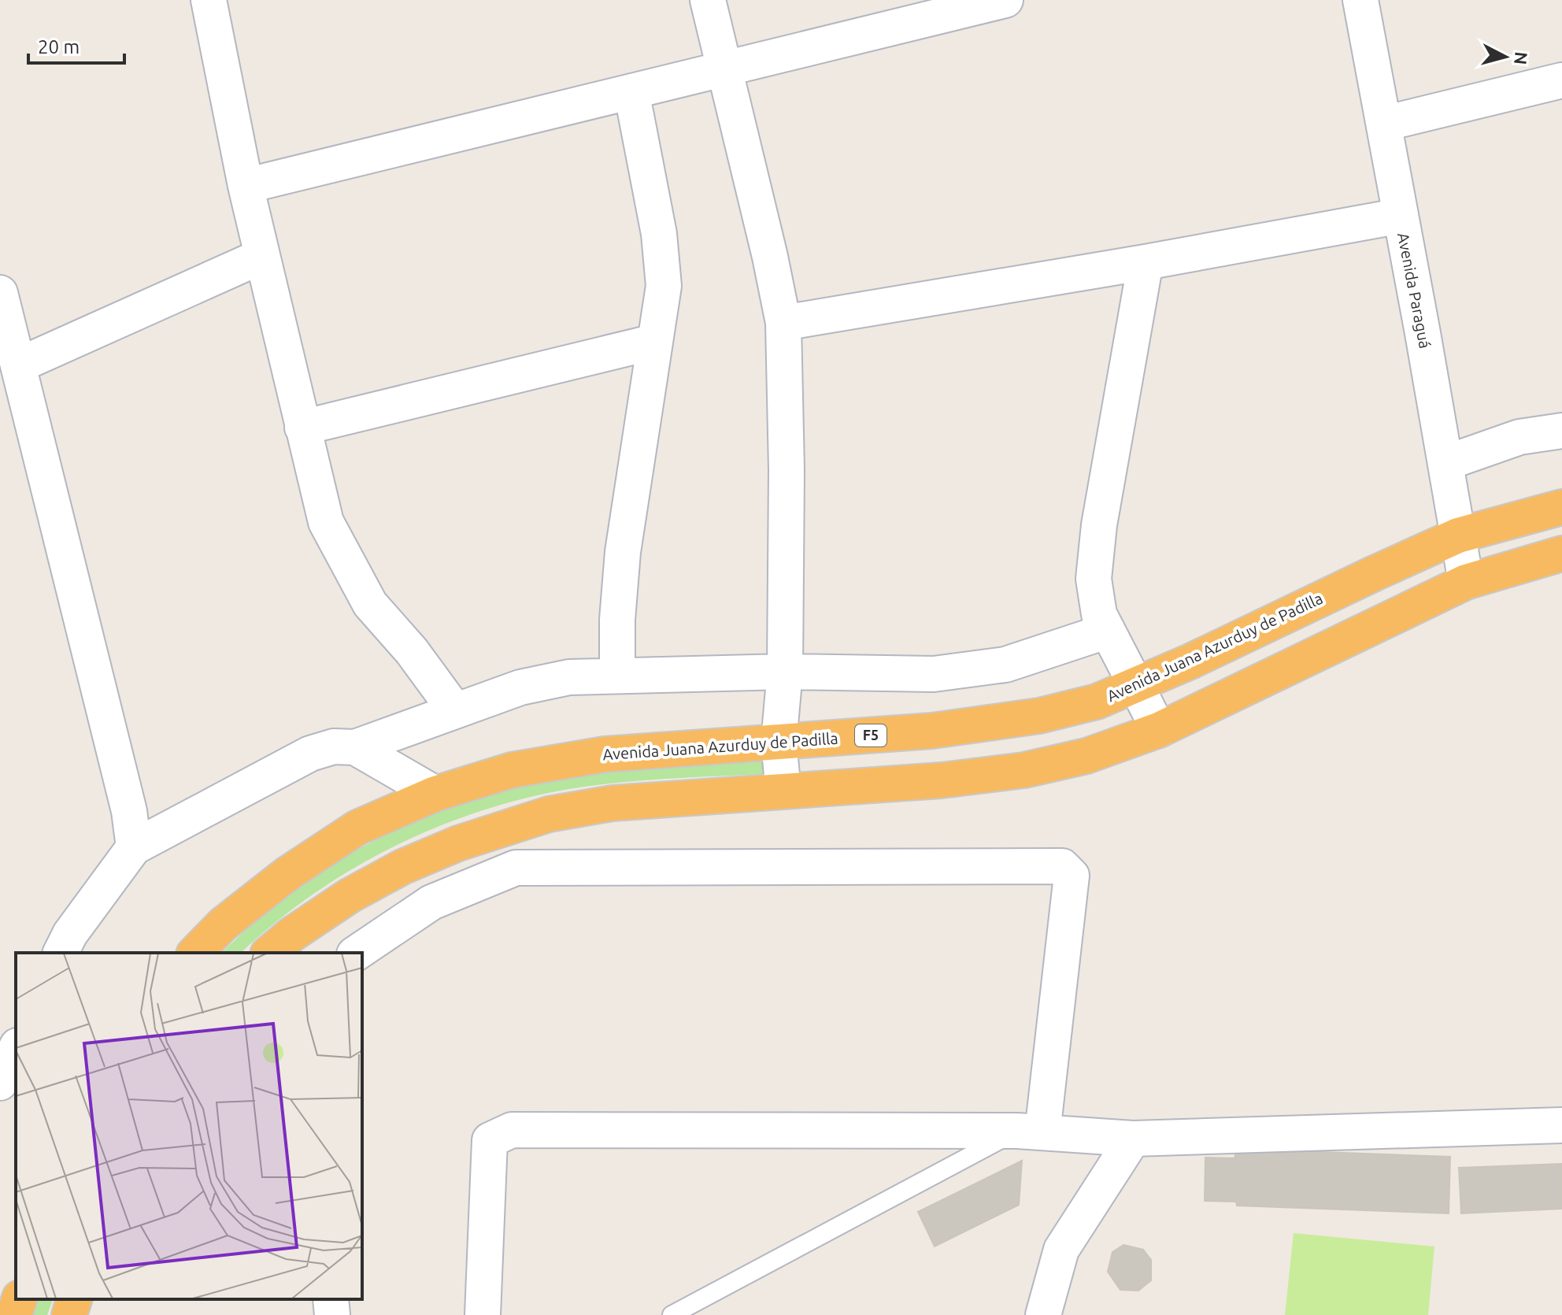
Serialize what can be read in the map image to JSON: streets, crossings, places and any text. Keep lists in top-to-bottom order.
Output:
{
  "streets": {
    "highway": ["Avenida Juana Azurduy de Padilla", "F5"],
    "street": ["Avenida Paraguá"]
  },
  "crossings": [
    ["Avenida Paraguá", "Avenida Juana Azurduy de Padilla"]
  ],
  "scale_bar": "20 m",
  "north": "right"
}
